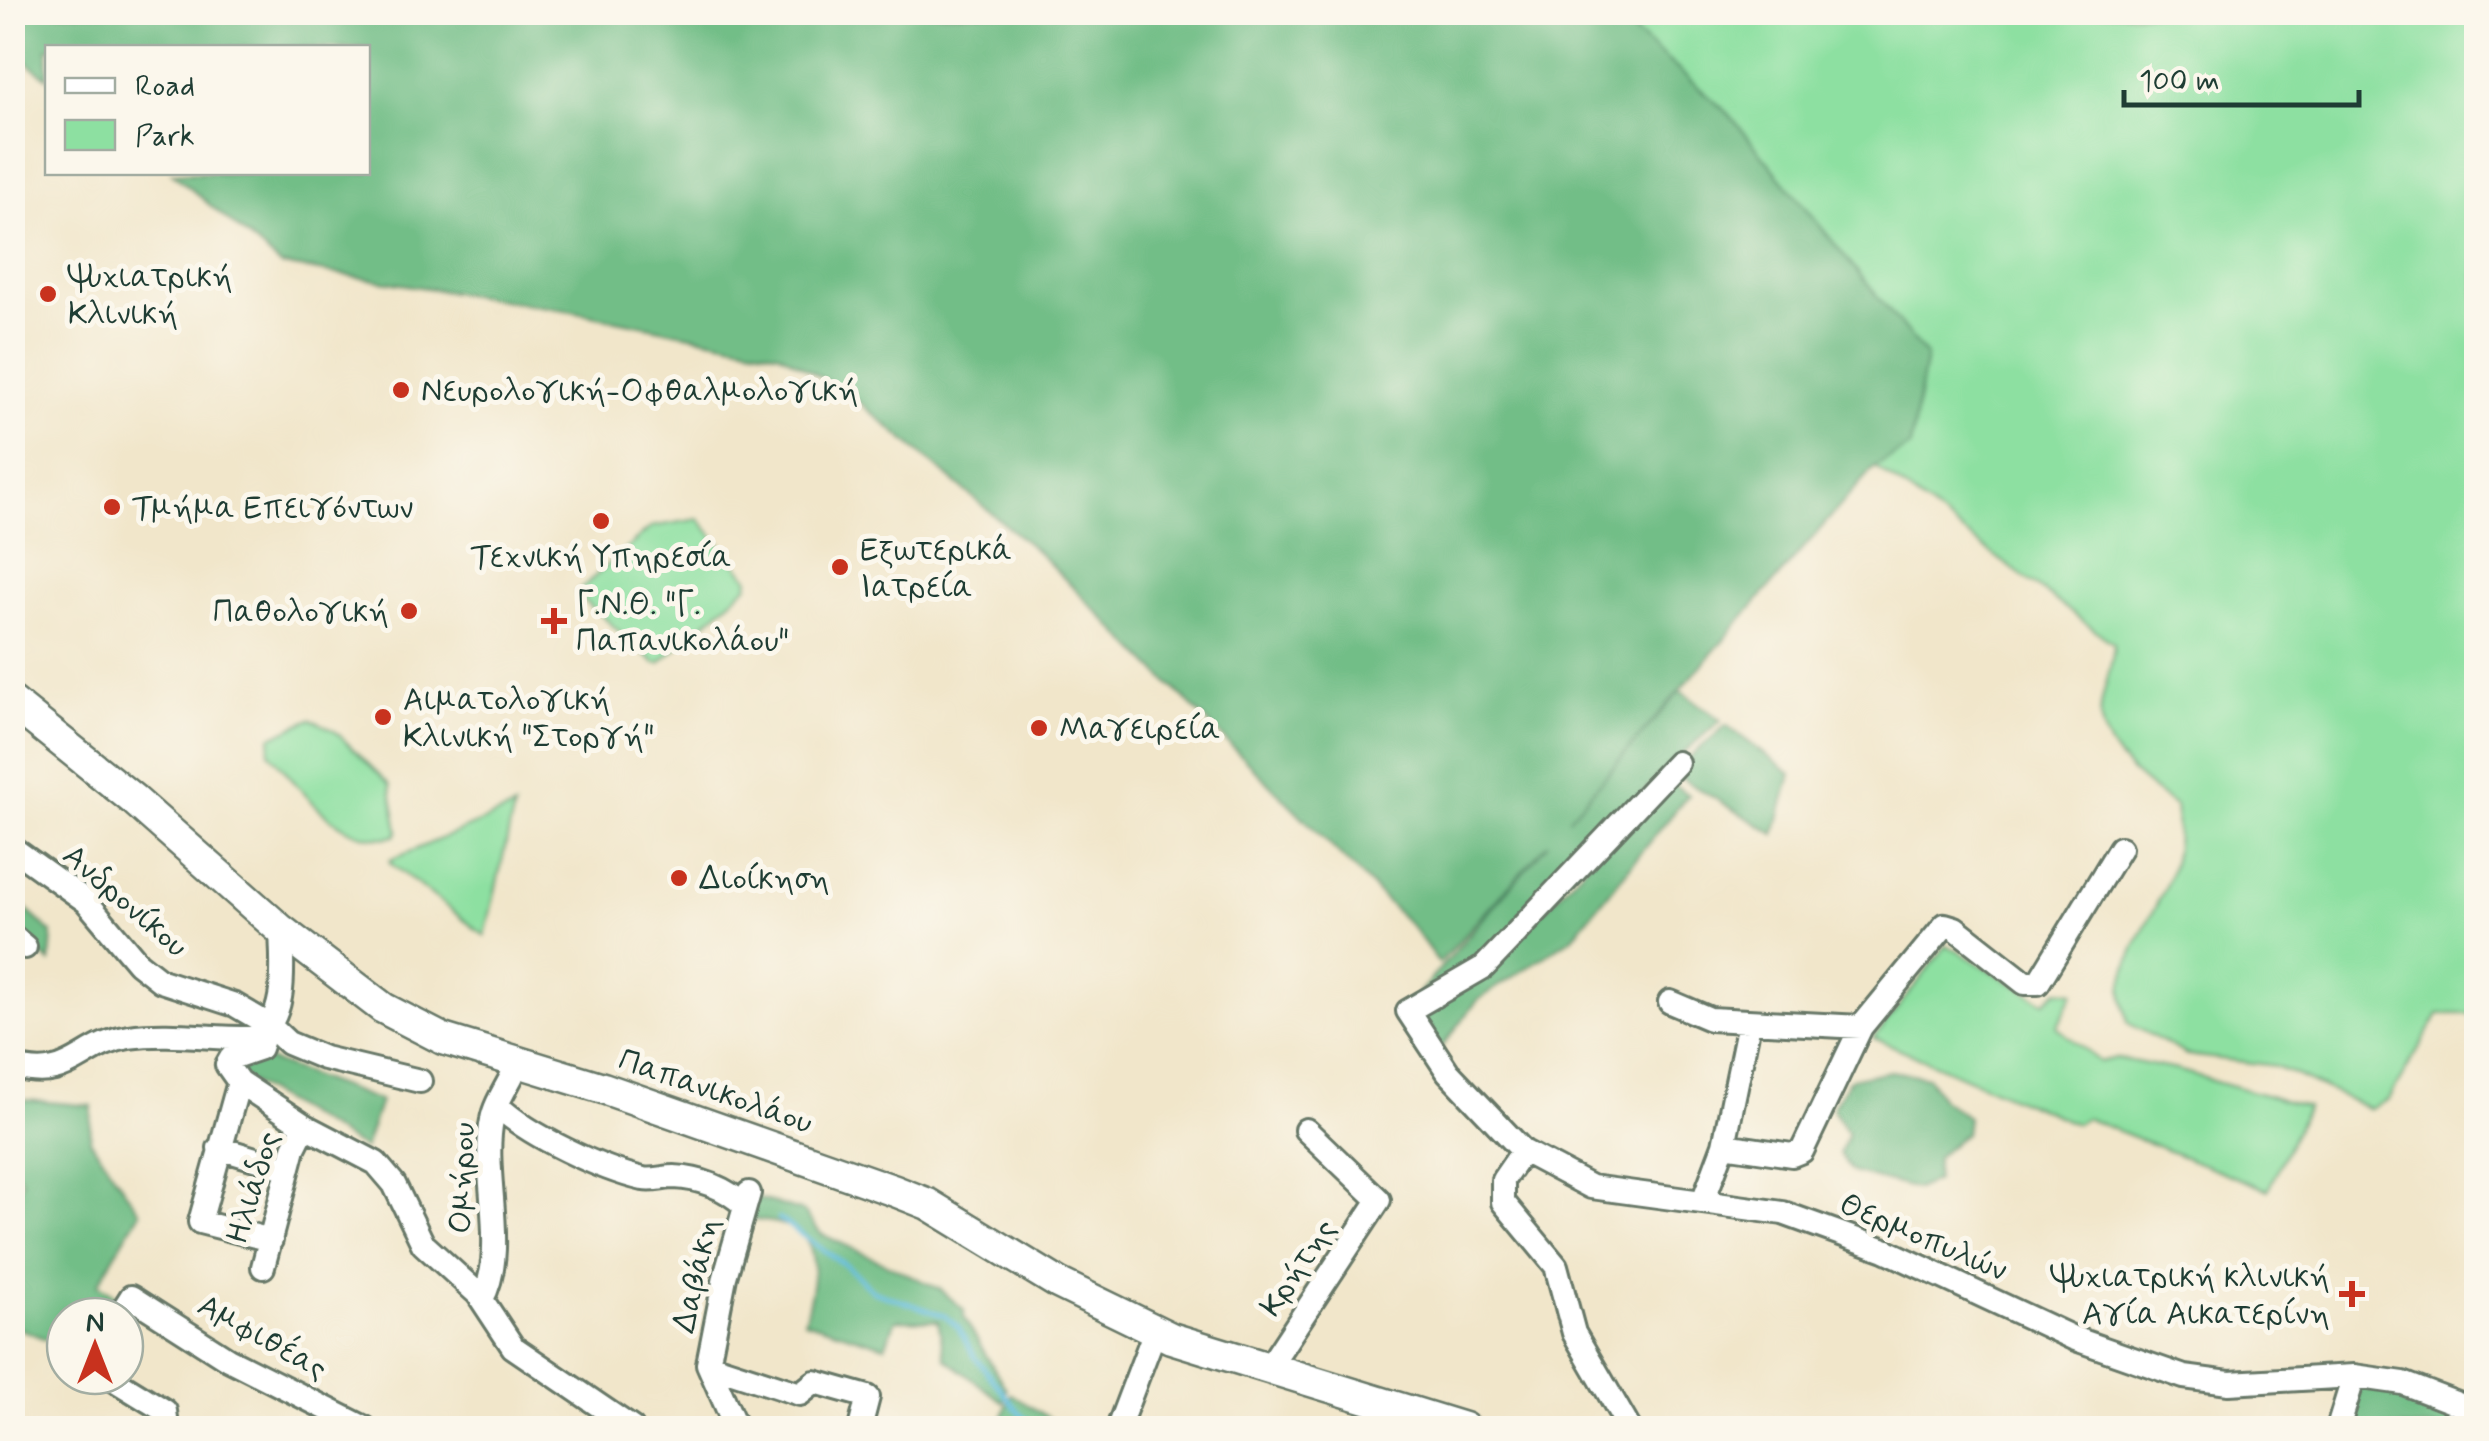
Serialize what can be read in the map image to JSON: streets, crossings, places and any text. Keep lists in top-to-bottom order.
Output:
{
  "streets": {
    "main road": ["Παπανικολάου"],
    "street": [
      "Ανδρονίκου",
      "Ομήρου",
      "Ηλιάδος",
      "Θερμοπυλών",
      "Κρήτης",
      "Δαβάκη",
      "Αμφιθέας"
    ]
  },
  "crossings": [
    ["Παπανικολάου", "Ομήρου"],
    ["Παπανικολάου", "Κρήτης"],
    ["Ομήρου", "Δαβάκη"]
  ],
  "places": {
    "other": [
      "Ψυχιατρική Κλινική",
      "Νευρολογική-Οφθαλμολογική",
      "Τμήμα Επειγόντων",
      "Τεχνική Υπηρεσία",
      "Εξωτερικά Ιατρεία",
      "Παθολογική",
      "Αιματολογική Κλινική \"Στοργή\"",
      "Μαγειρεία",
      "Διοίκηση"
    ],
    "health": ["Γ.Ν.Θ. \"Γ. Παπανικολάου\"", "Ψυχιατρική κλινική Αγία Αικατερίνη"]
  },
  "legend": ["Road", "Park"],
  "scale_bar": "100 m",
  "north": "top"
}
